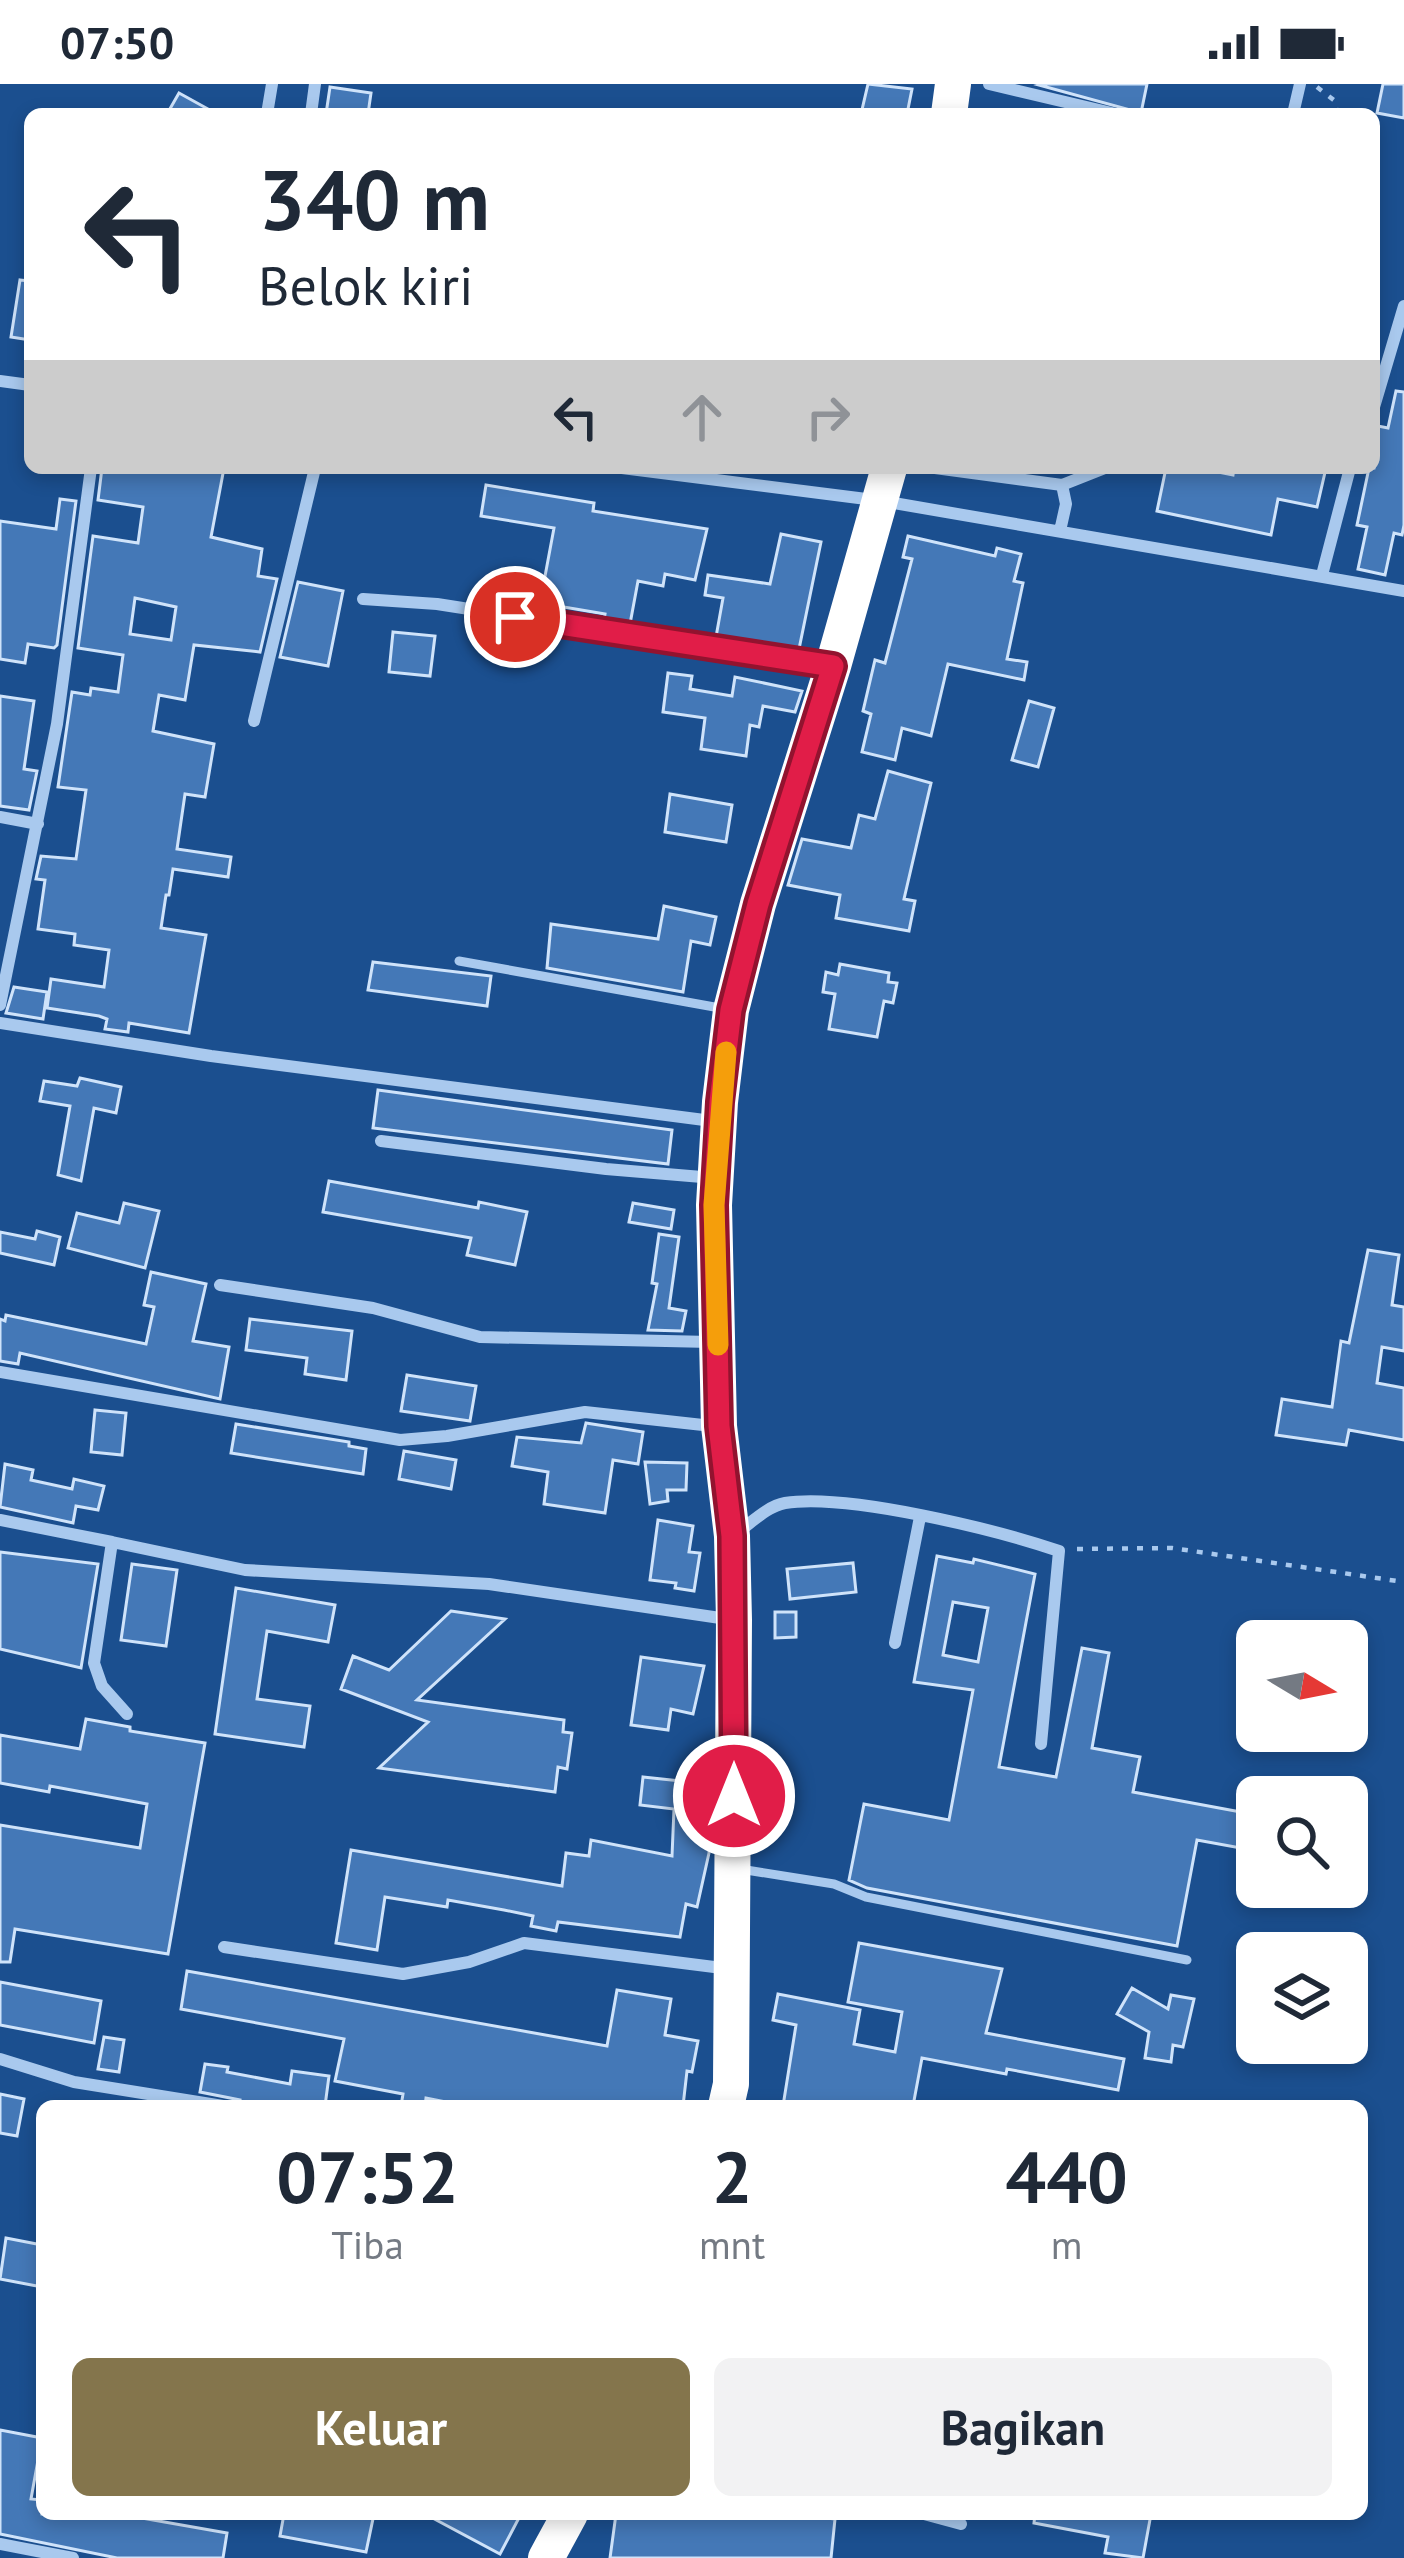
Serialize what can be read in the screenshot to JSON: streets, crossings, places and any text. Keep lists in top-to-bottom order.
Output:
{
  "north": "right",
  "page": {
    "status": "07:50",
    "turn": ["340 m", "Belok kiri"],
    "eta": [
      "07:52",
      "Tiba",
      "2",
      "mnt",
      "440",
      "m"
    ],
    "buttons": ["Keluar", "Bagikan"]
  }
}
